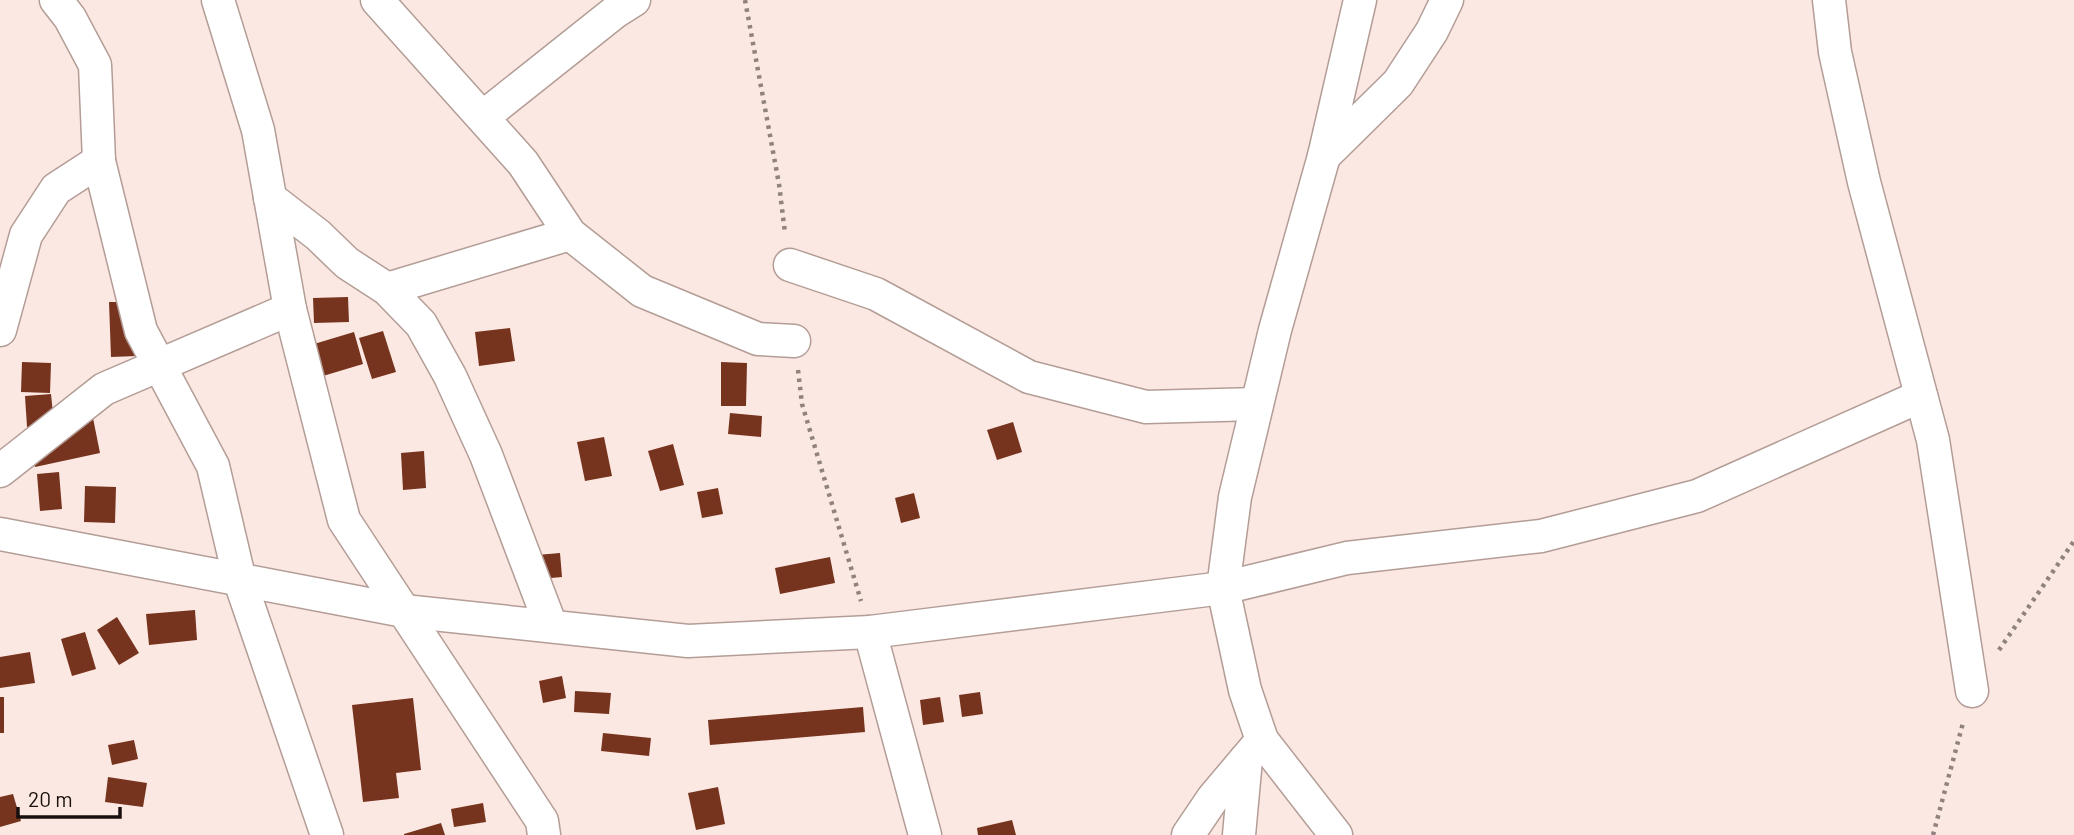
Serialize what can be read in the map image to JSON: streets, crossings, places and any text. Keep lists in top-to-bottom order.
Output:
{
  "scale_bar": "20 m"
}
